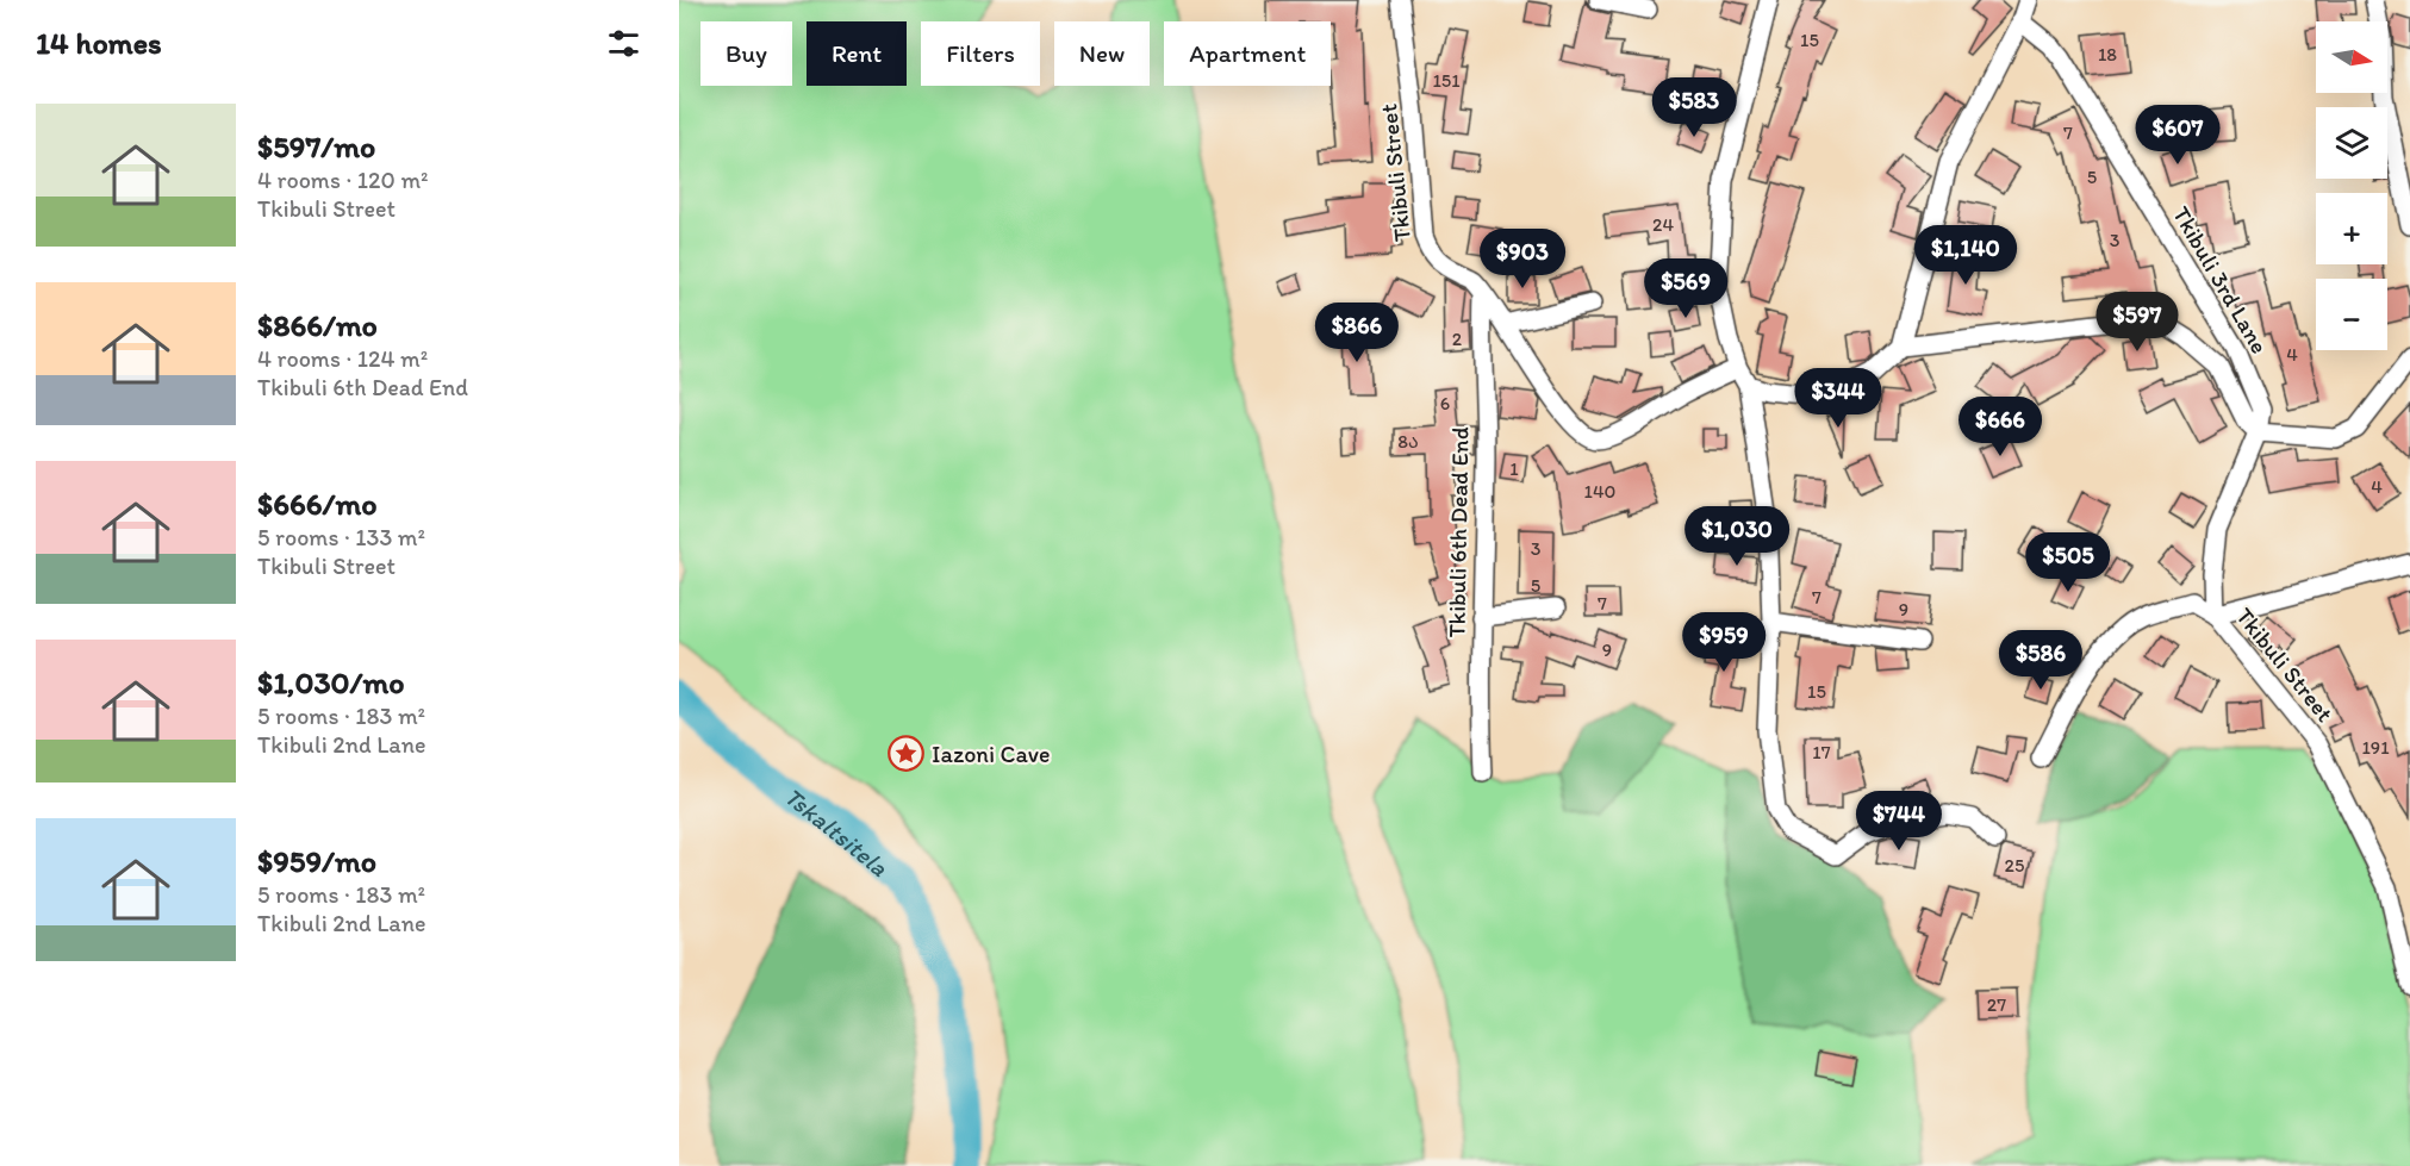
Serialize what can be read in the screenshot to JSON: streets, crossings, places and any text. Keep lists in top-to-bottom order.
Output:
{
  "streets": {
    "street": ["Tkibuli Street", "Tkibuli 3rd Lane", "Tkibuli 6th Dead End"]
  },
  "crossings": [
    ["Tkibuli Street", "Tkibuli 3rd Lane"],
    ["Tkibuli Street", "Tkibuli 6th Dead End"]
  ],
  "water": ["Tskaltsitela"],
  "places": {
    "place": ["Iazoni Cave"]
  },
  "house_numbers": [
    "15",
    "18",
    "151",
    "7",
    "5",
    "24",
    "3",
    "2",
    "4",
    "6",
    "8ა",
    "1",
    "4",
    "140",
    "3",
    "5",
    "7",
    "7",
    "9",
    "9",
    "15",
    "191",
    "17",
    "25",
    "27"
  ],
  "north": "right",
  "page": {
    "heading": "14 homes",
    "map_buttons": ["+", "−"],
    "chip": [
      "Buy",
      "Rent",
      "Filters",
      "New",
      "Apartment"
    ],
    "price": [
      "$583",
      "$607",
      "$1,140",
      "$903",
      "$569",
      "$597",
      "$866",
      "$344",
      "$666",
      "$1,030",
      "$505",
      "$959",
      "$586",
      "$744"
    ],
    "list": [
      {
        "name": "$597/mo",
        "note": "4 rooms · 120 m² · Tkibuli Street"
      },
      {
        "name": "$866/mo",
        "note": "4 rooms · 124 m² · Tkibuli 6th Dead End"
      },
      {
        "name": "$666/mo",
        "note": "5 rooms · 133 m² · Tkibuli Street"
      },
      {
        "name": "$1,030/mo",
        "note": "5 rooms · 183 m² · Tkibuli 2nd Lane"
      },
      {
        "name": "$959/mo",
        "note": "5 rooms · 183 m² · Tkibuli 2nd Lane"
      }
    ]
  }
}
